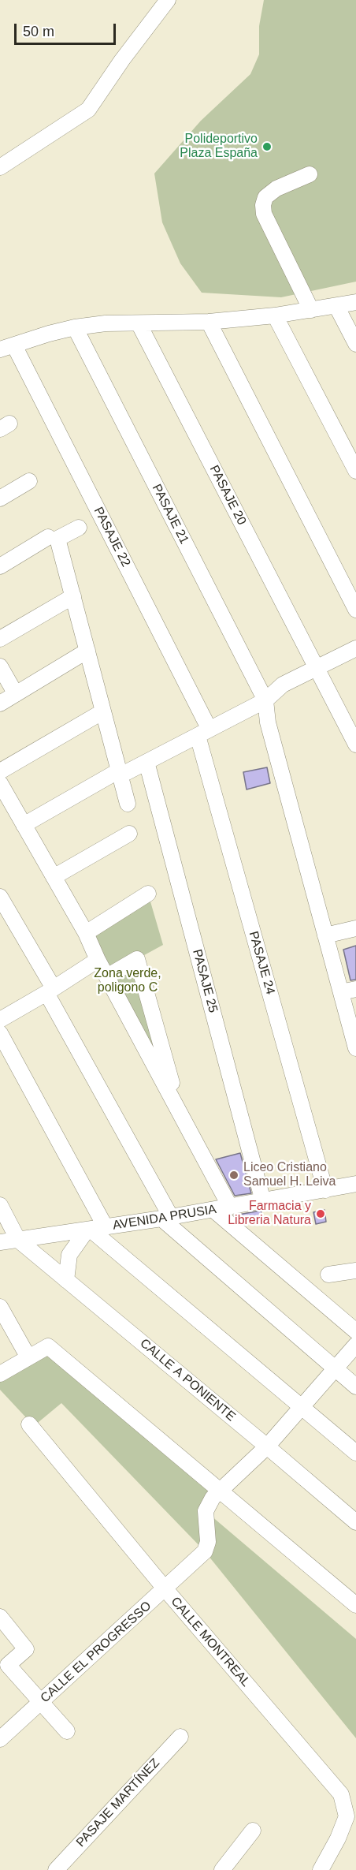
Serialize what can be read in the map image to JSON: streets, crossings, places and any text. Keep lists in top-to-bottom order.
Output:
{
  "streets": {
    "street": [
      "PASAJE 20",
      "PASAJE 21",
      "PASAJE 22",
      "PASAJE 24",
      "PASAJE 25",
      "AVENIDA PRUSIA",
      "CALLE A PONIENTE",
      "CALLE MONTREAL",
      "CALLE EL PROGRESSO",
      "PASAJE MARTÍNEZ"
    ]
  },
  "crossings": [
    ["PASAJE 22", "PASAJE 24"],
    ["PASAJE 24", "AVENIDA PRUSIA"],
    ["PASAJE 25", "AVENIDA PRUSIA"],
    ["AVENIDA PRUSIA", "CALLE A PONIENTE"],
    ["CALLE A PONIENTE", "CALLE EL PROGRESSO"],
    ["CALLE MONTREAL", "CALLE EL PROGRESSO"]
  ],
  "parks": ["Zona verde, poligono C"],
  "places": ["Polideportivo Plaza España", "Liceo Cristiano Samuel H. Leiva", "Farmacia y Libreria Natura"],
  "scale_bar": "50 m"
}
